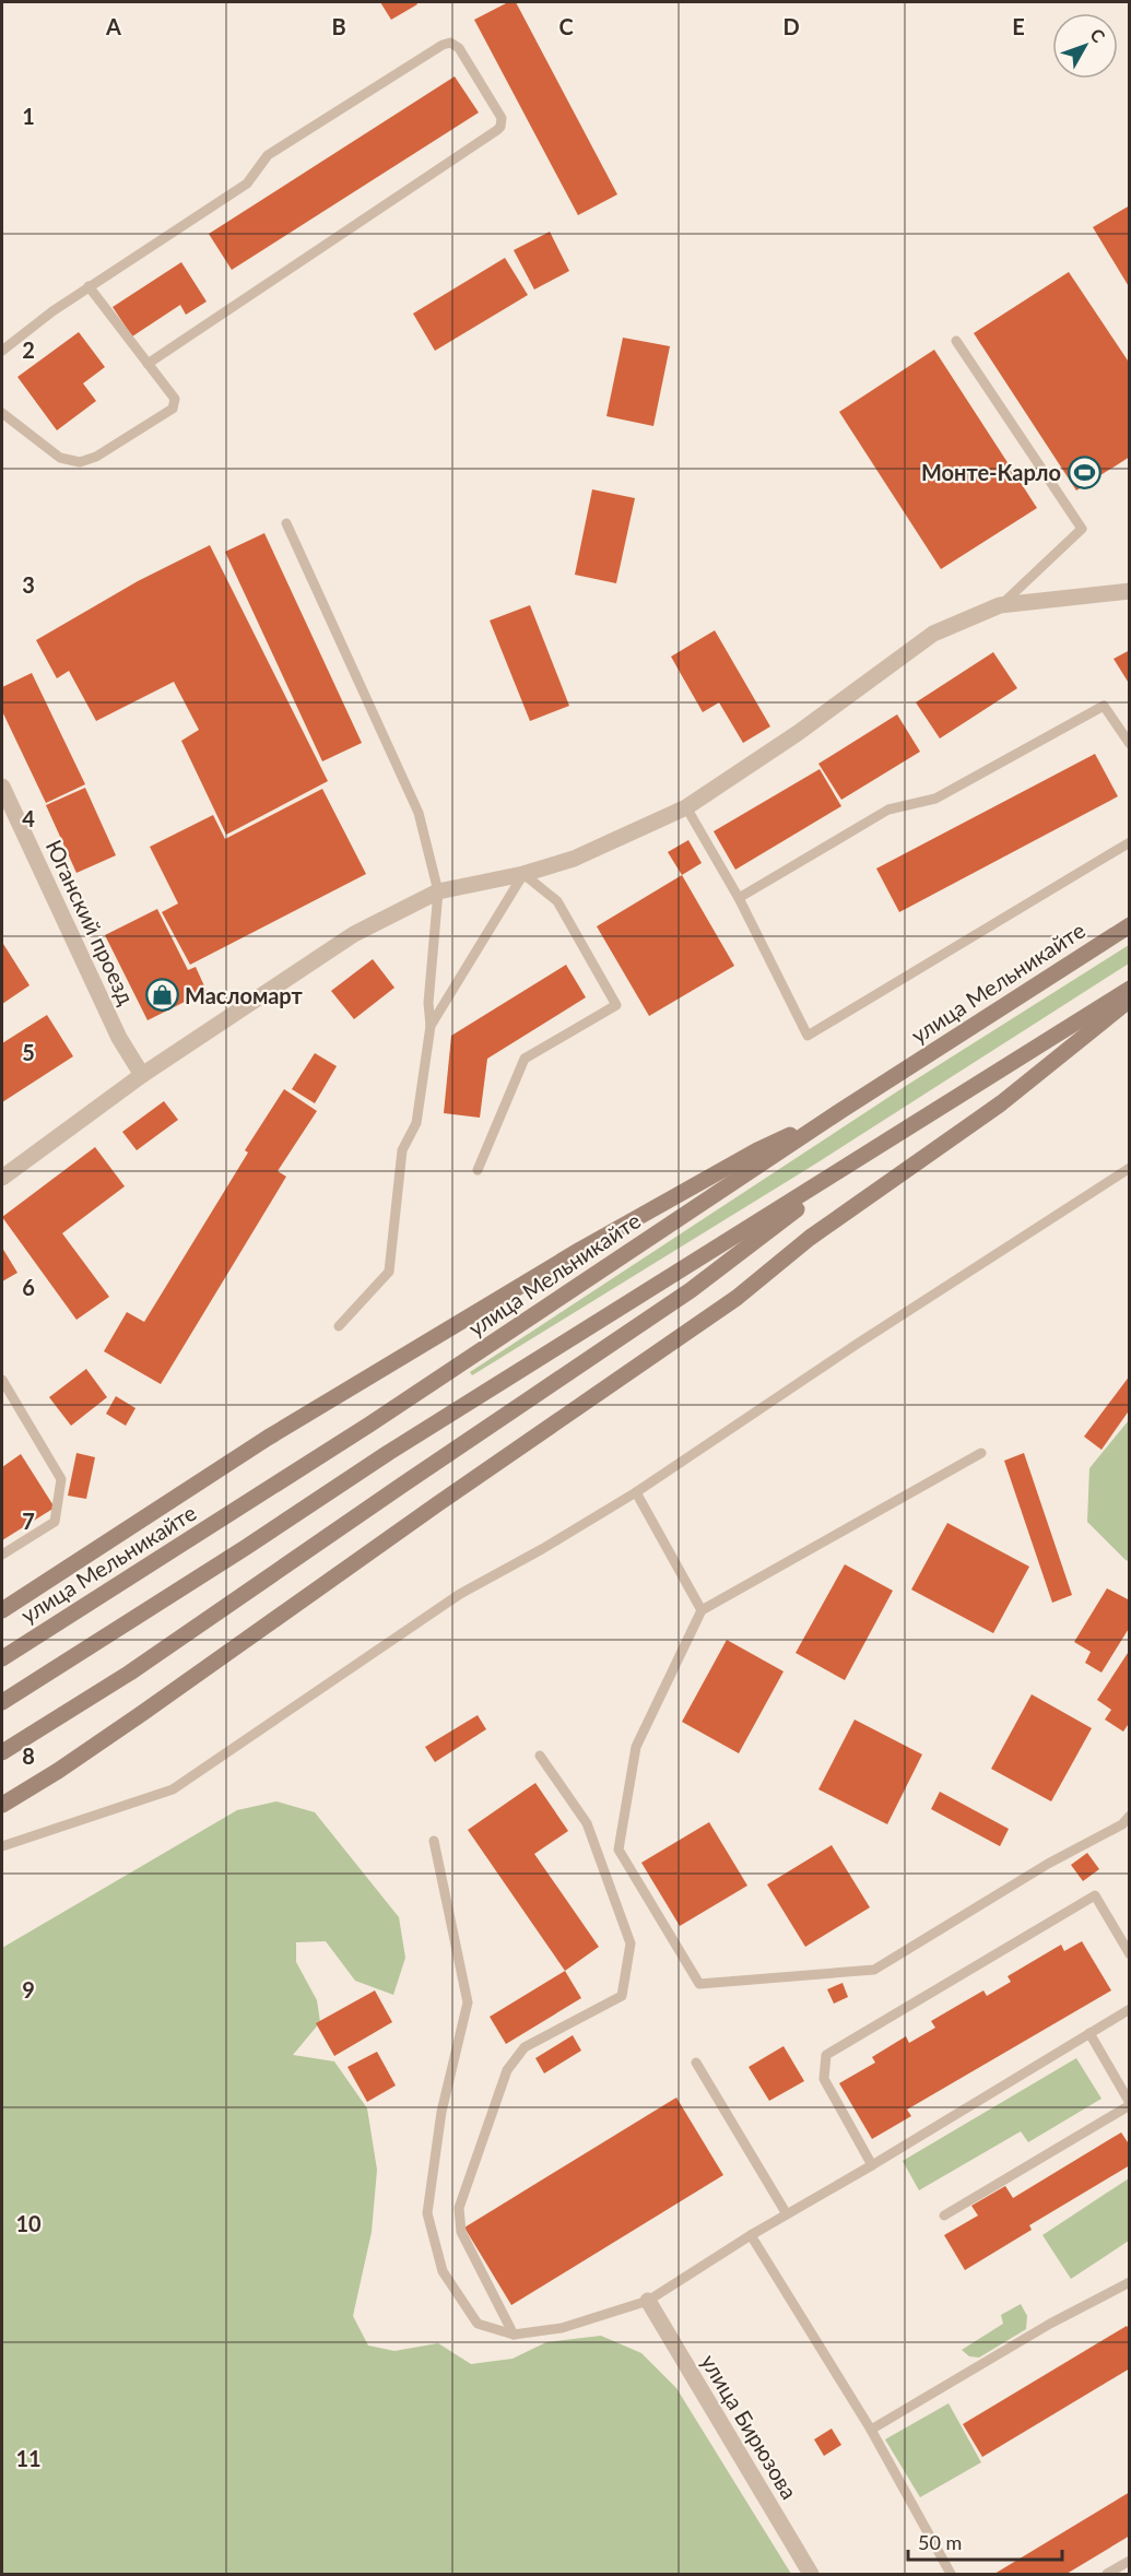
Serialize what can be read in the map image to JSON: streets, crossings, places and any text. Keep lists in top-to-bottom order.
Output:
{
  "streets": {
    "main road": ["улица Мельникайте"],
    "street": ["Юганский проезд", "улица Бирюзова"]
  },
  "places": {
    "sports": ["Монте-Карло"],
    "shop": ["Масломарт"]
  },
  "scale_bar": "50 m",
  "north": "top right",
  "grid": {
    "columns": [
      "A",
      "B",
      "C",
      "D",
      "E"
    ],
    "rows": [
      "1",
      "2",
      "3",
      "4",
      "5",
      "6",
      "7",
      "8",
      "9",
      "10",
      "11"
    ]
  }
}
